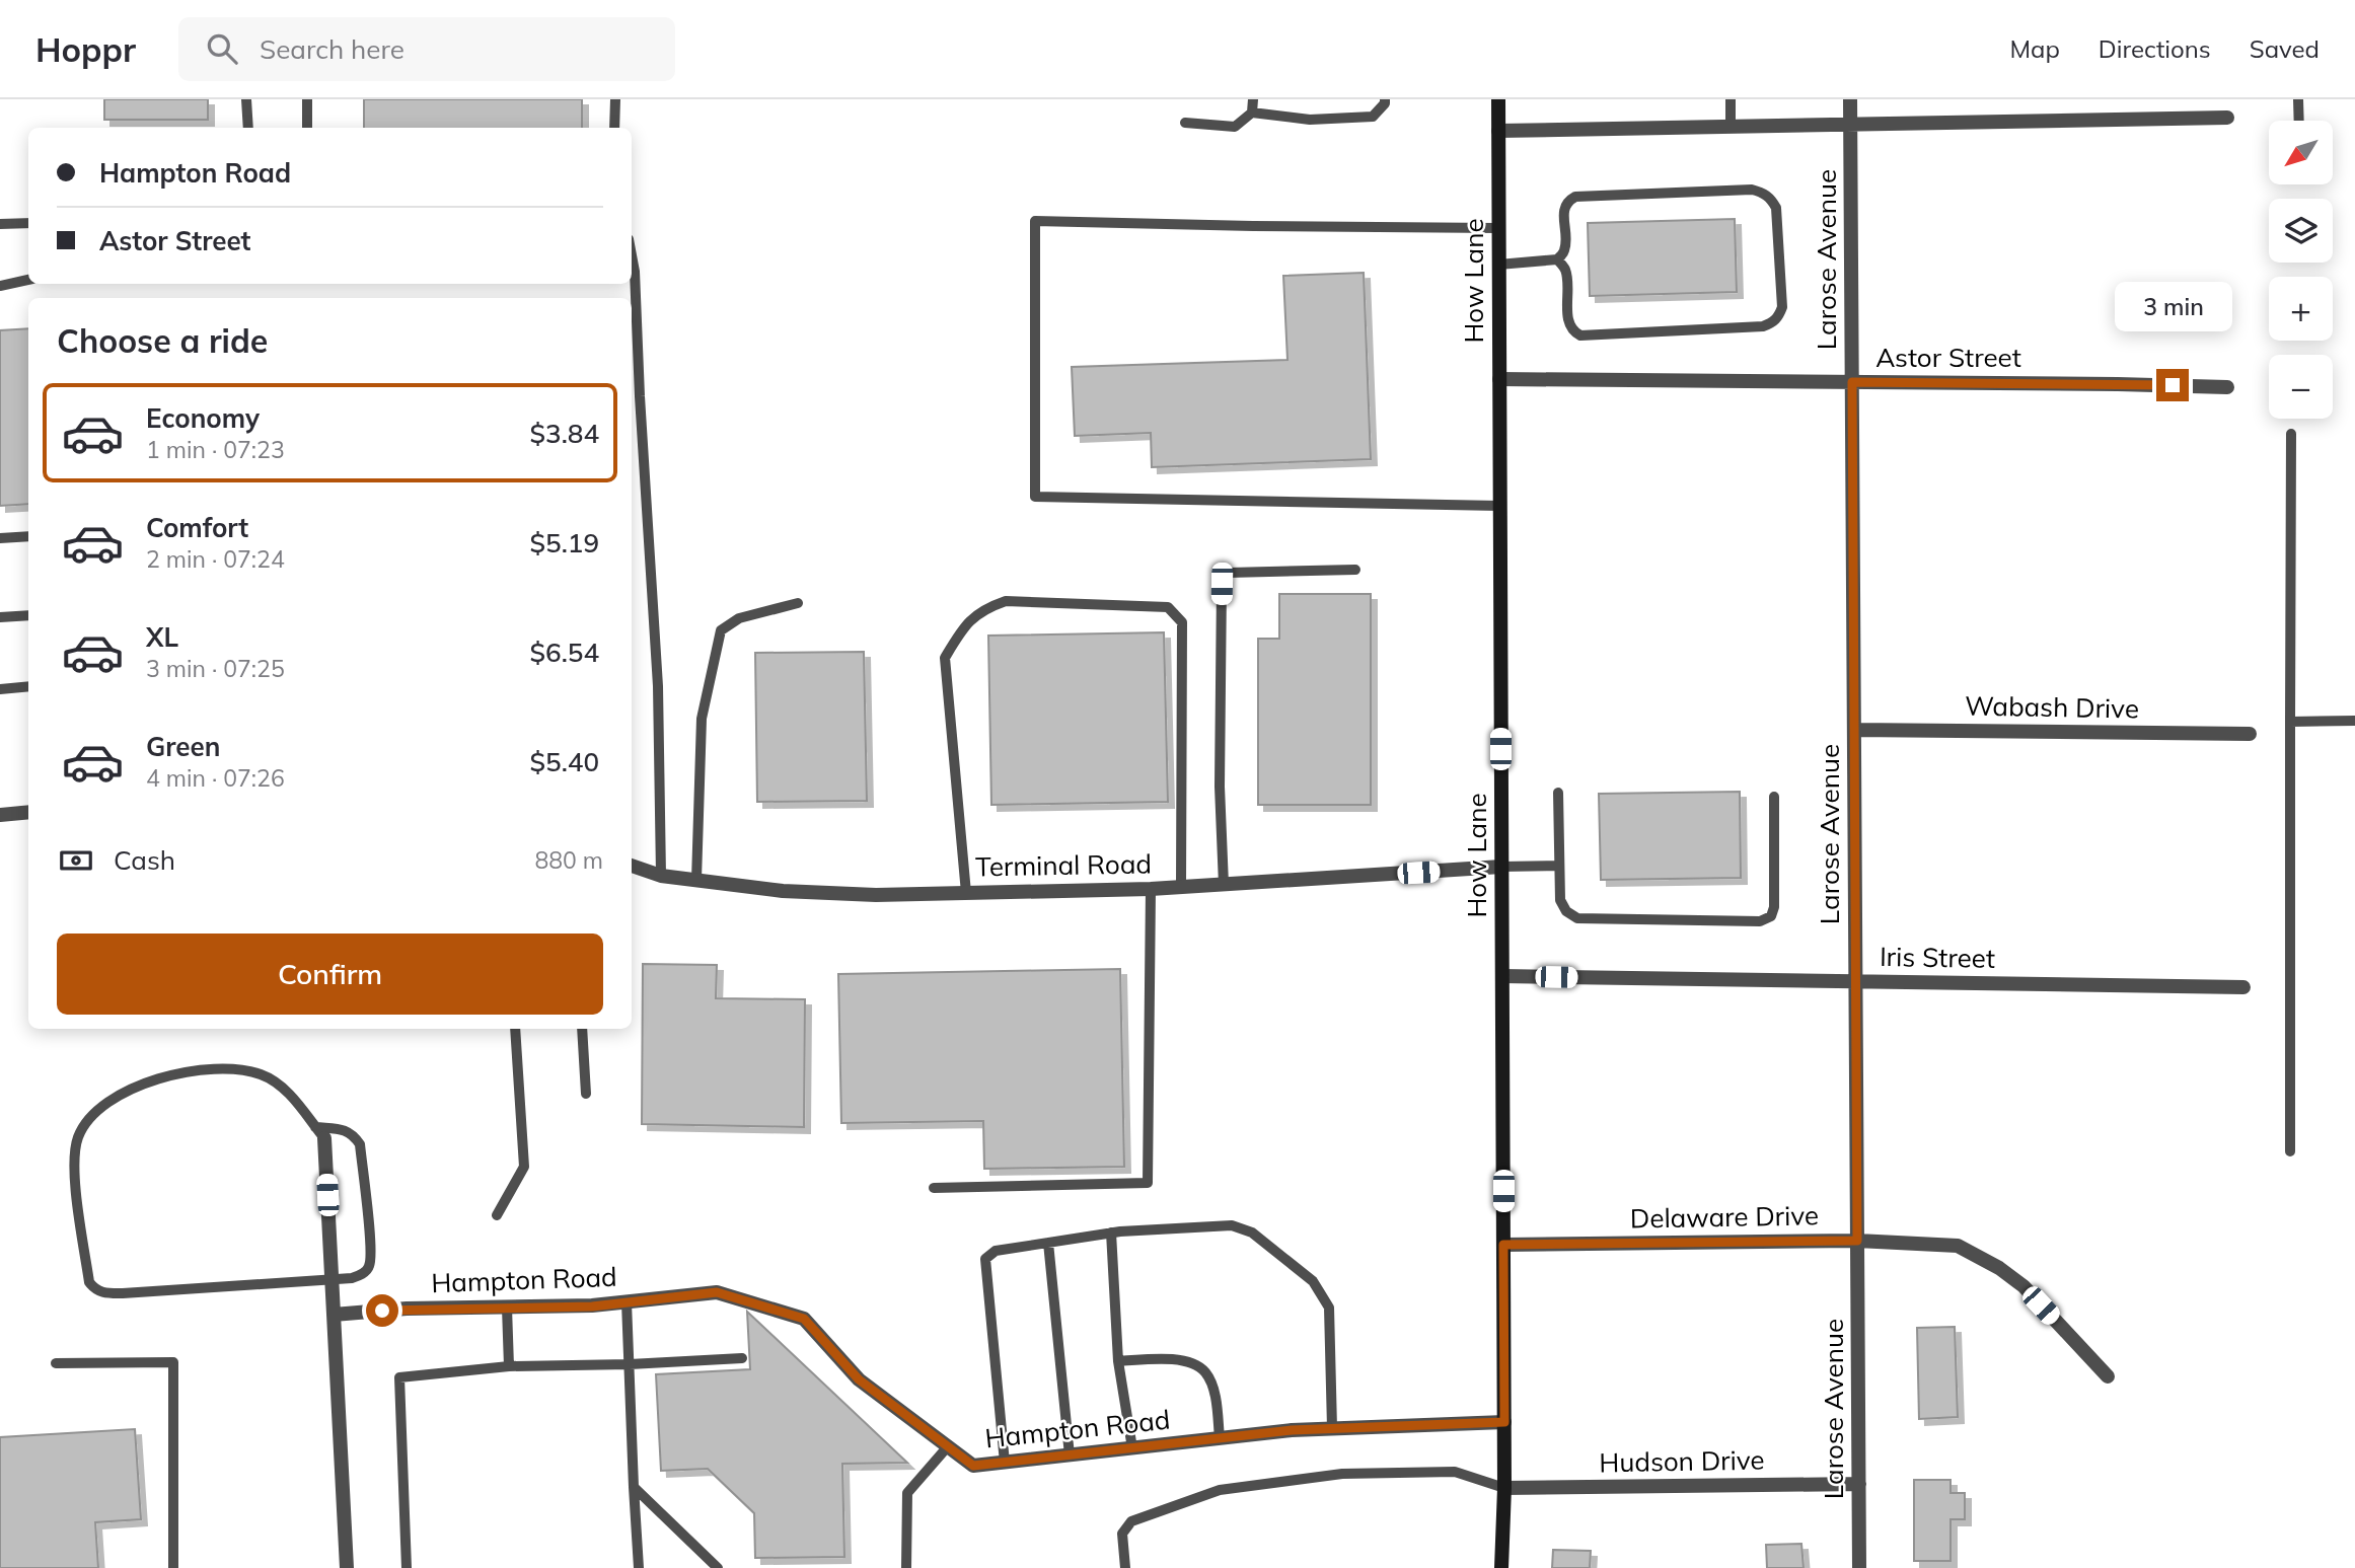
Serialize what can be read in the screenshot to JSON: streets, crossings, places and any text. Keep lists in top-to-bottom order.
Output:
{
  "streets": {
    "main road": ["How Lane"],
    "street": [
      "Larose Avenue",
      "Astor Street",
      "Wabash Drive",
      "Terminal Road",
      "Iris Street",
      "Delaware Drive",
      "Hampton Road",
      "Hudson Drive"
    ]
  },
  "crossings": [
    ["Larose Avenue", "Astor Street"],
    ["Larose Avenue", "Wabash Drive"],
    ["Larose Avenue", "Iris Street"],
    ["Larose Avenue", "Delaware Drive"],
    ["Larose Avenue", "Hudson Drive"],
    ["How Lane", "Astor Street"],
    ["How Lane", "Terminal Road"],
    ["How Lane", "Iris Street"],
    ["How Lane", "Delaware Drive"],
    ["How Lane", "Hampton Road"],
    ["How Lane", "Hudson Drive"]
  ],
  "north": "bottom left",
  "page": {
    "header": "Hoppr",
    "search": "Search here",
    "nav": ["Map", "Directions", "Saved"],
    "map_buttons": ["+", "−"],
    "banner": ["Hampton Road", "Astor Street"],
    "bubble": "3 min",
    "heading": "Choose a ride",
    "list": [
      {
        "name": "Economy",
        "note": "1 min · 07:23",
        "value": "$3.84"
      },
      {
        "name": "Comfort",
        "note": "2 min · 07:24",
        "value": "$5.19"
      },
      {
        "name": "XL",
        "note": "3 min · 07:25",
        "value": "$6.54"
      },
      {
        "name": "Green",
        "note": "4 min · 07:26",
        "value": "$5.40"
      }
    ],
    "pay": ["Cash", "880 m"],
    "buttons": "Confirm"
  }
}
